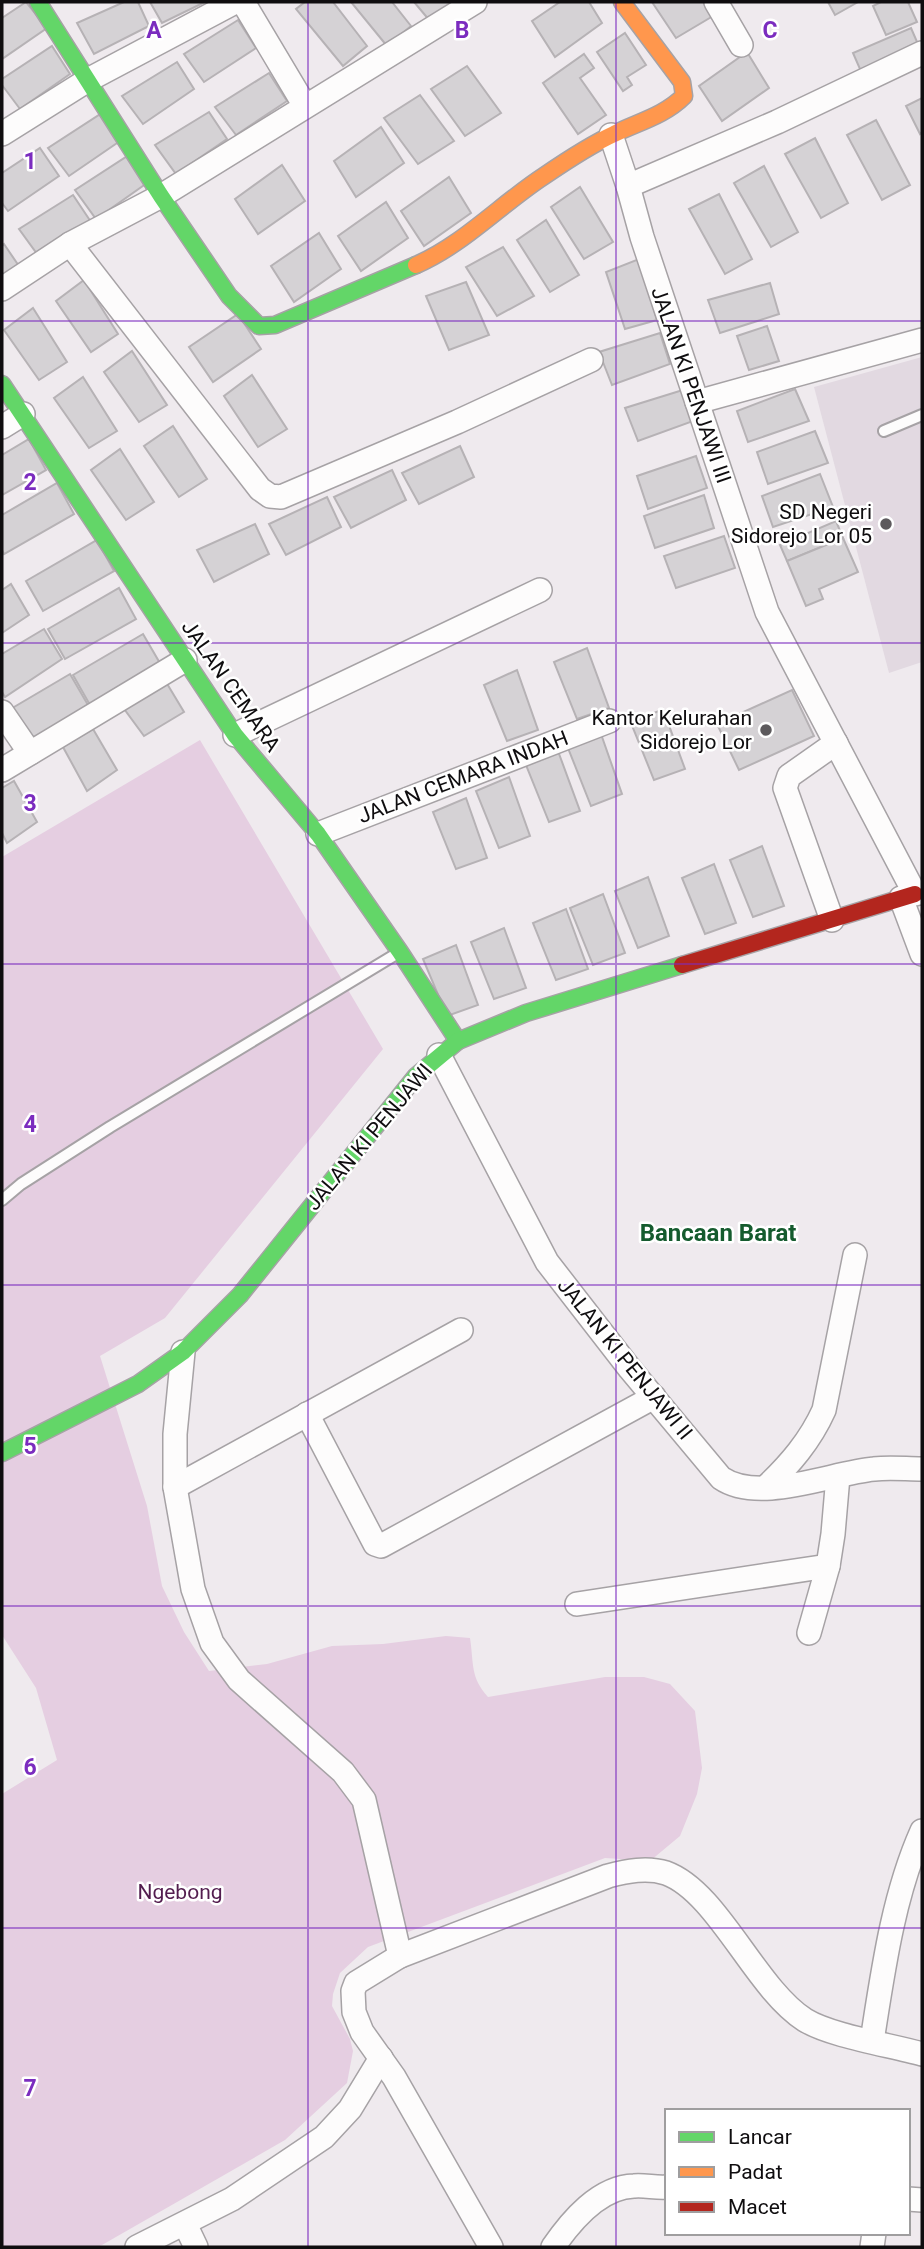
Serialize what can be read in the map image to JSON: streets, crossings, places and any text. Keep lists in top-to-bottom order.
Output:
{
  "streets": {
    "street": [
      "JALAN KI PENJAWI III",
      "JALAN CEMARA",
      "JALAN CEMARA INDAH",
      "JALAN KI PENJAWI",
      "JALAN KI PENJAWI II"
    ]
  },
  "crossings": [
    ["JALAN KI PENJAWI III", "JALAN KI PENJAWI"],
    ["JALAN CEMARA", "JALAN CEMARA INDAH"],
    ["JALAN CEMARA", "JALAN KI PENJAWI"],
    ["JALAN KI PENJAWI", "JALAN KI PENJAWI II"]
  ],
  "districts": ["Bancaan Barat"],
  "parks": ["Ngebong"],
  "places": ["SD Negeri Sidorejo Lor 05", "Kantor Kelurahan Sidorejo Lor"],
  "legend": ["Lancar", "Padat", "Macet"],
  "grid": {
    "columns": ["A", "B", "C"],
    "rows": [
      "1",
      "2",
      "3",
      "4",
      "5",
      "6",
      "7"
    ]
  }
}
